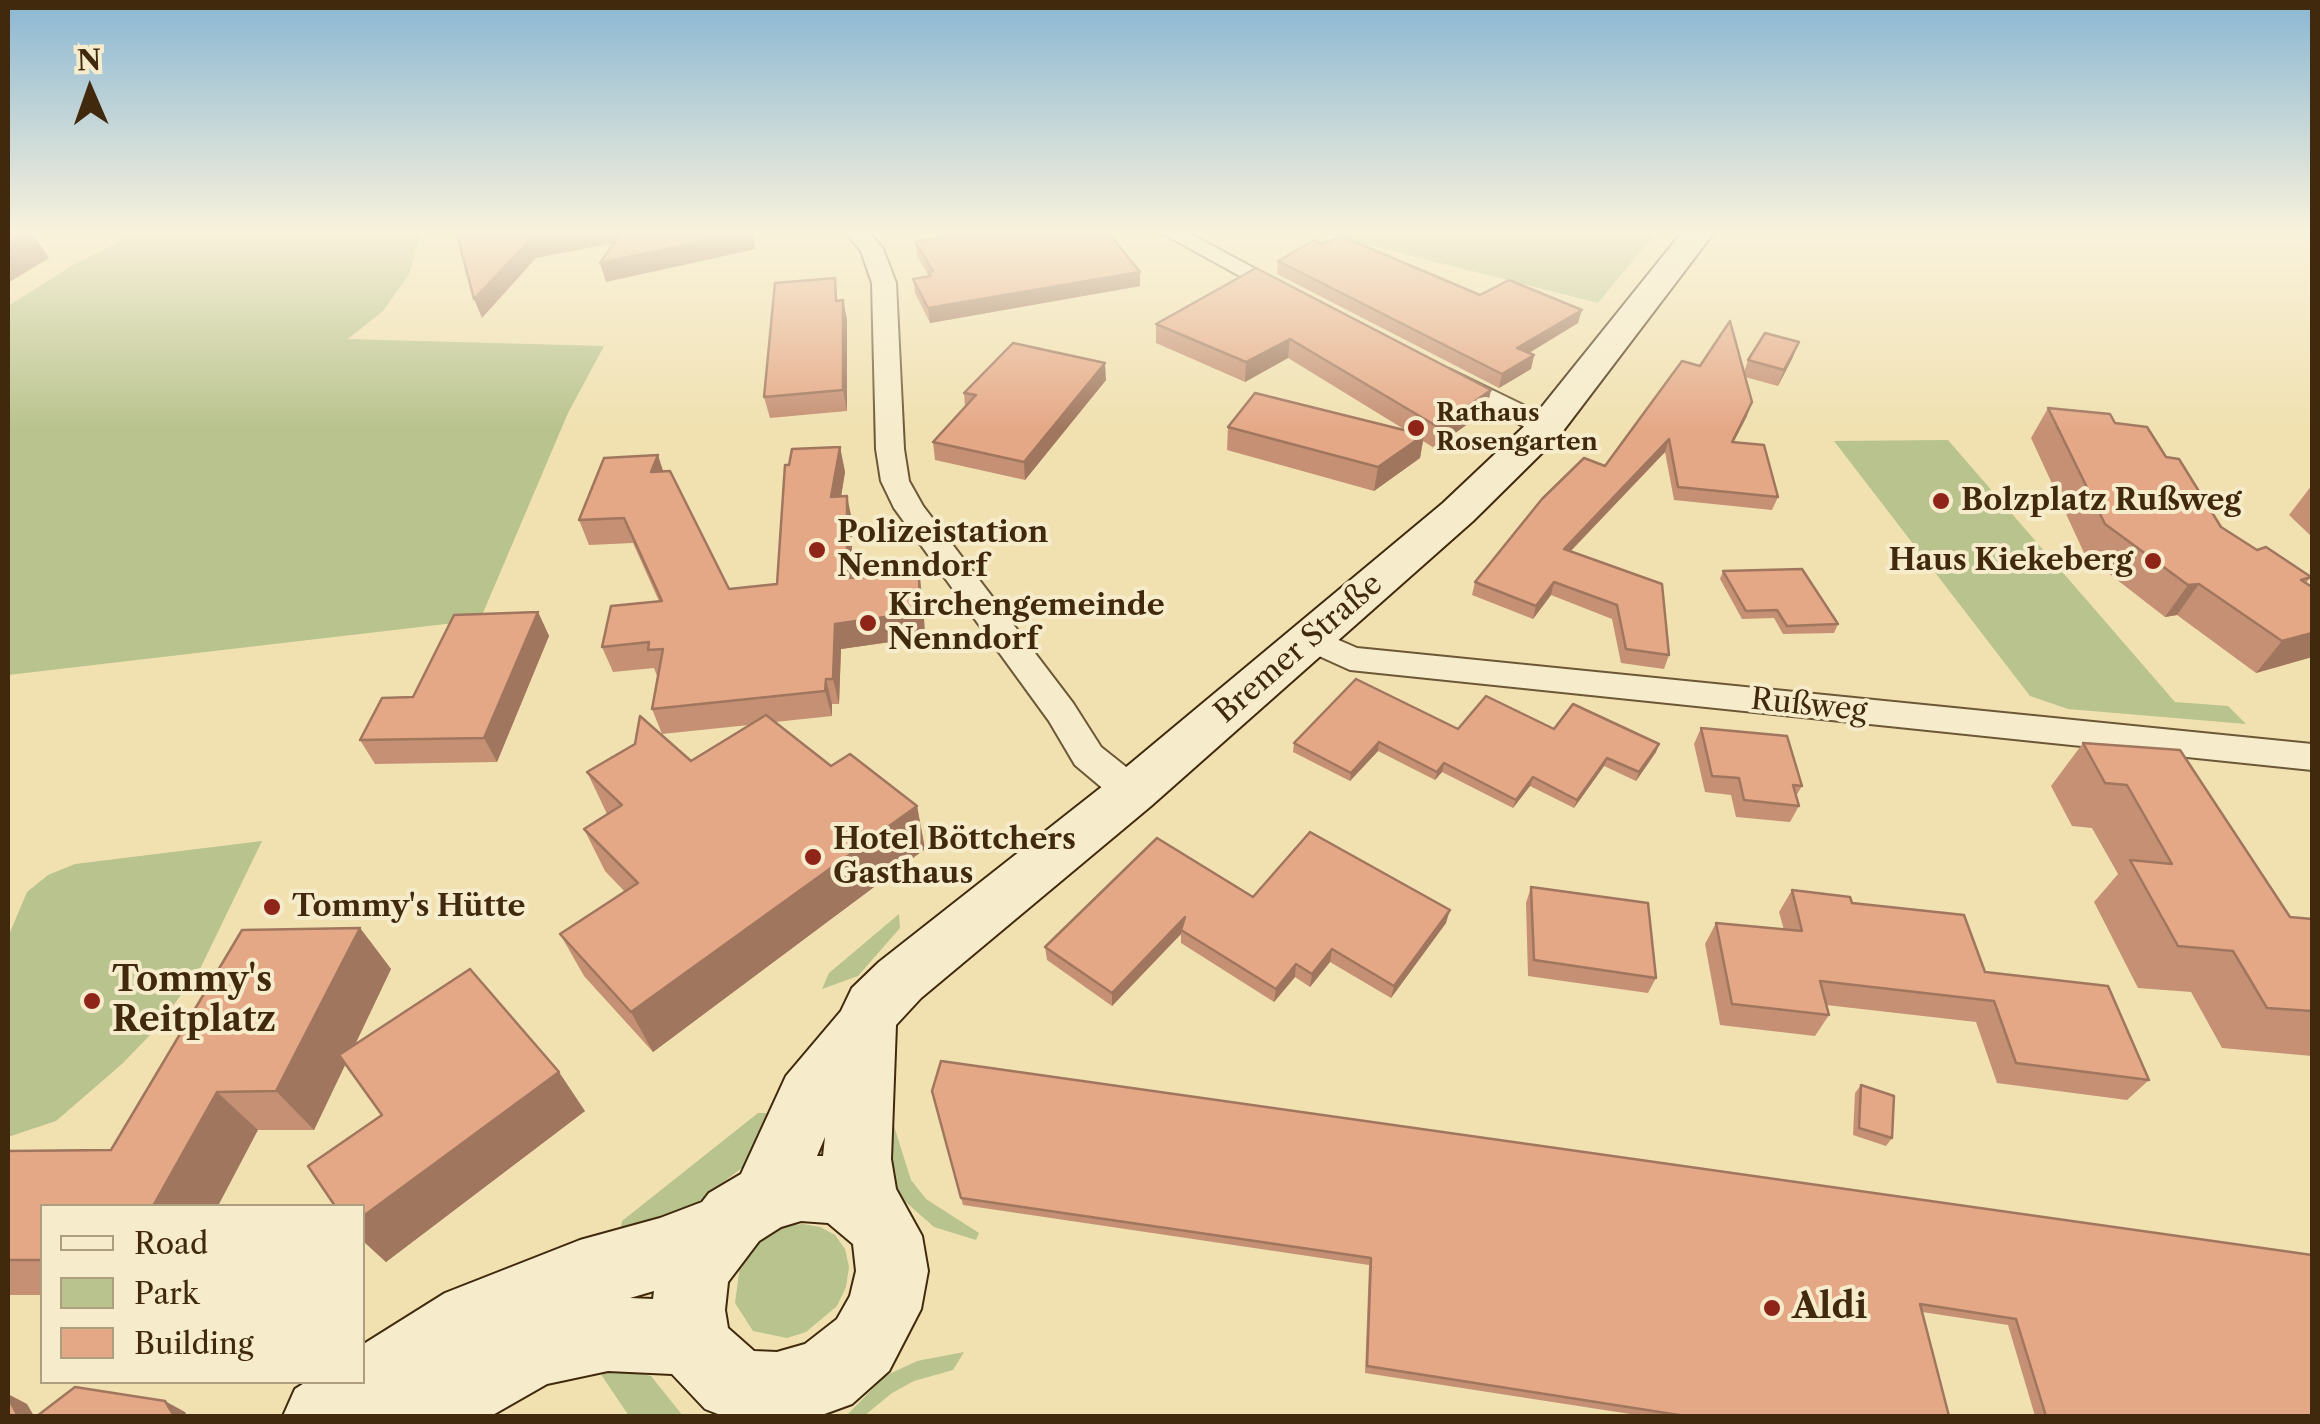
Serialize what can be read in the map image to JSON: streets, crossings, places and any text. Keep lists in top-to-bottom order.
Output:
{
  "streets": {
    "main road": ["Bremer Straße"],
    "street": ["Rußweg"]
  },
  "crossings": [
    ["Bremer Straße", "Rußweg"]
  ],
  "places": [
    "Rathaus Rosengarten",
    "Bolzplatz Rußweg",
    "Polizeistation Nenndorf",
    "Haus Kiekeberg",
    "Kirchengemeinde Nenndorf",
    "Hotel Böttchers Gasthaus",
    "Tommy's Hütte",
    "Tommy's Reitplatz",
    "Aldi"
  ],
  "legend": ["Road", "Park", "Building"],
  "north": "top"
}
